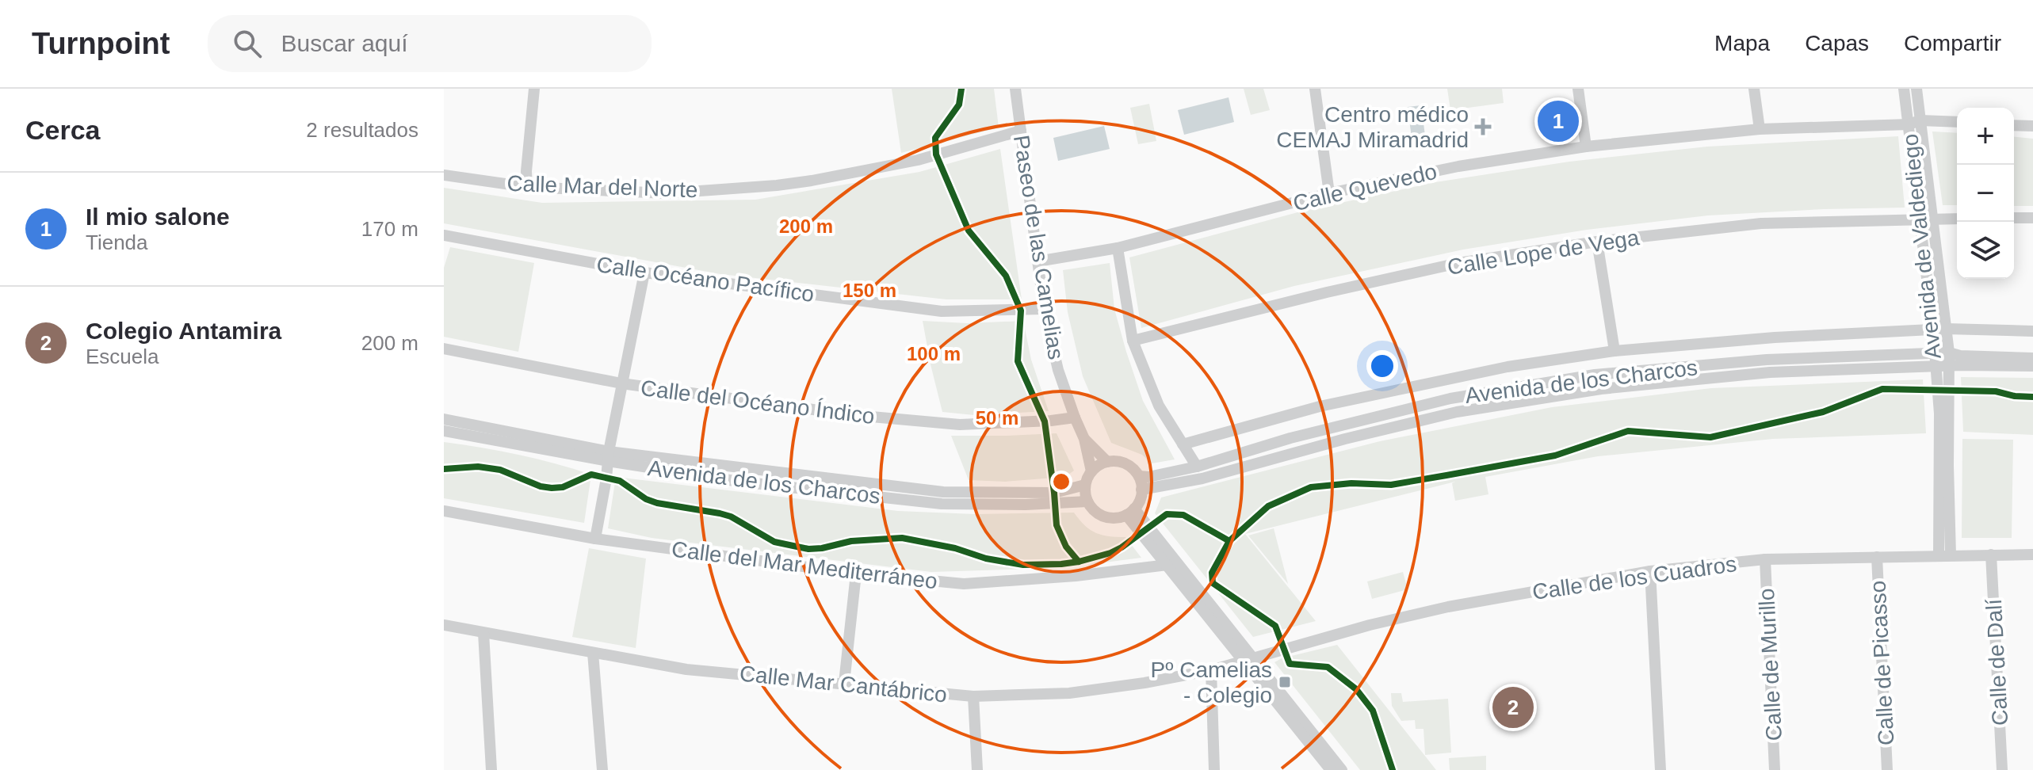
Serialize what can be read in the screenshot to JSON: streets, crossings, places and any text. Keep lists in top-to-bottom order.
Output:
{
  "streets": {
    "street": [
      "Calle Mar del Norte",
      "Calle Quevedo",
      "Avenida de Valdediego",
      "Paseo de las Camelias",
      "Calle Lope de Vega",
      "Calle Océano Pacífico",
      "Avenida de los Charcos",
      "Calle del Océano Índico",
      "Calle del Mar Mediterráneo",
      "Calle de los Cuadros",
      "Calle de Dalí",
      "Calle de Picasso",
      "Calle de Murillo",
      "Calle Mar Cantábrico"
    ]
  },
  "crossings": [
    ["Calle Mar del Norte", "Paseo de las Camelias"],
    ["Calle Quevedo", "Avenida de Valdediego"],
    ["Calle Quevedo", "Paseo de las Camelias"],
    ["Avenida de Valdediego", "Calle Lope de Vega"],
    ["Avenida de Valdediego", "Avenida de los Charcos"],
    ["Avenida de Valdediego", "Calle de los Cuadros"],
    ["Paseo de las Camelias", "Calle Océano Pacífico"],
    ["Paseo de las Camelias", "Calle del Océano Índico"],
    ["Calle de los Cuadros", "Calle de Dalí"],
    ["Calle de los Cuadros", "Calle de Picasso"],
    ["Calle de los Cuadros", "Calle de Murillo"],
    ["Calle de los Cuadros", "Calle Mar Cantábrico"]
  ],
  "places": {
    "health": ["Centro médico CEMAJ Miramadrid"],
    "transit": ["Pº Camelias - Colegio"]
  },
  "page": {
    "header": "Turnpoint",
    "search": "Buscar aquí",
    "nav": ["Mapa", "Capas", "Compartir"],
    "heading": ["Cerca", "2 resultados"],
    "pins": ["1", "2"],
    "map_buttons": ["+", "−"],
    "list": [
      {
        "mark": "1",
        "name": "Il mio salone",
        "note": "Tienda",
        "value": "170 m"
      },
      {
        "mark": "2",
        "name": "Colegio Antamira",
        "note": "Escuela",
        "value": "200 m"
      }
    ]
  },
  "rings": [
    "200 m",
    "150 m",
    "100 m",
    "50 m"
  ]
}
